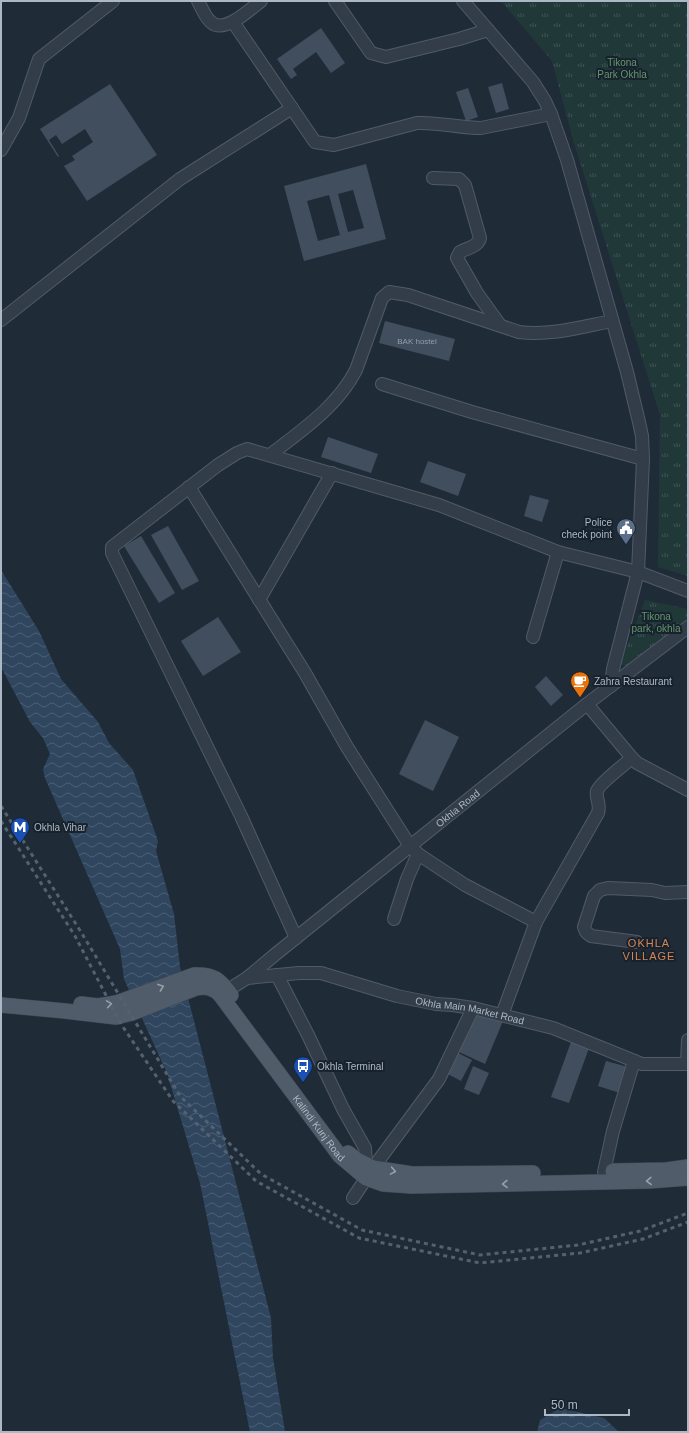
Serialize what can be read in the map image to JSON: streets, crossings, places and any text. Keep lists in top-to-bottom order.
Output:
{
  "streets": {
    "main road": ["Kalindi Kunj Road"],
    "street": ["Okhla Road", "Okhla Main Market Road"]
  },
  "crossings": [
    ["Okhla Road", "Okhla Main Market Road"],
    ["Okhla Road", "Kalindi Kunj Road"]
  ],
  "districts": ["OKHLA VILLAGE"],
  "parks": ["Tikona Park Okhla", "Tikona park, okhla"],
  "places": {
    "public building": ["Police check point"],
    "cafe": ["Zahra Restaurant"],
    "metro station": ["Okhla Vihar"],
    "bus stop": ["Okhla Terminal"]
  },
  "house_numbers": ["BAK hostel"],
  "scale_bar": "50 m"
}
